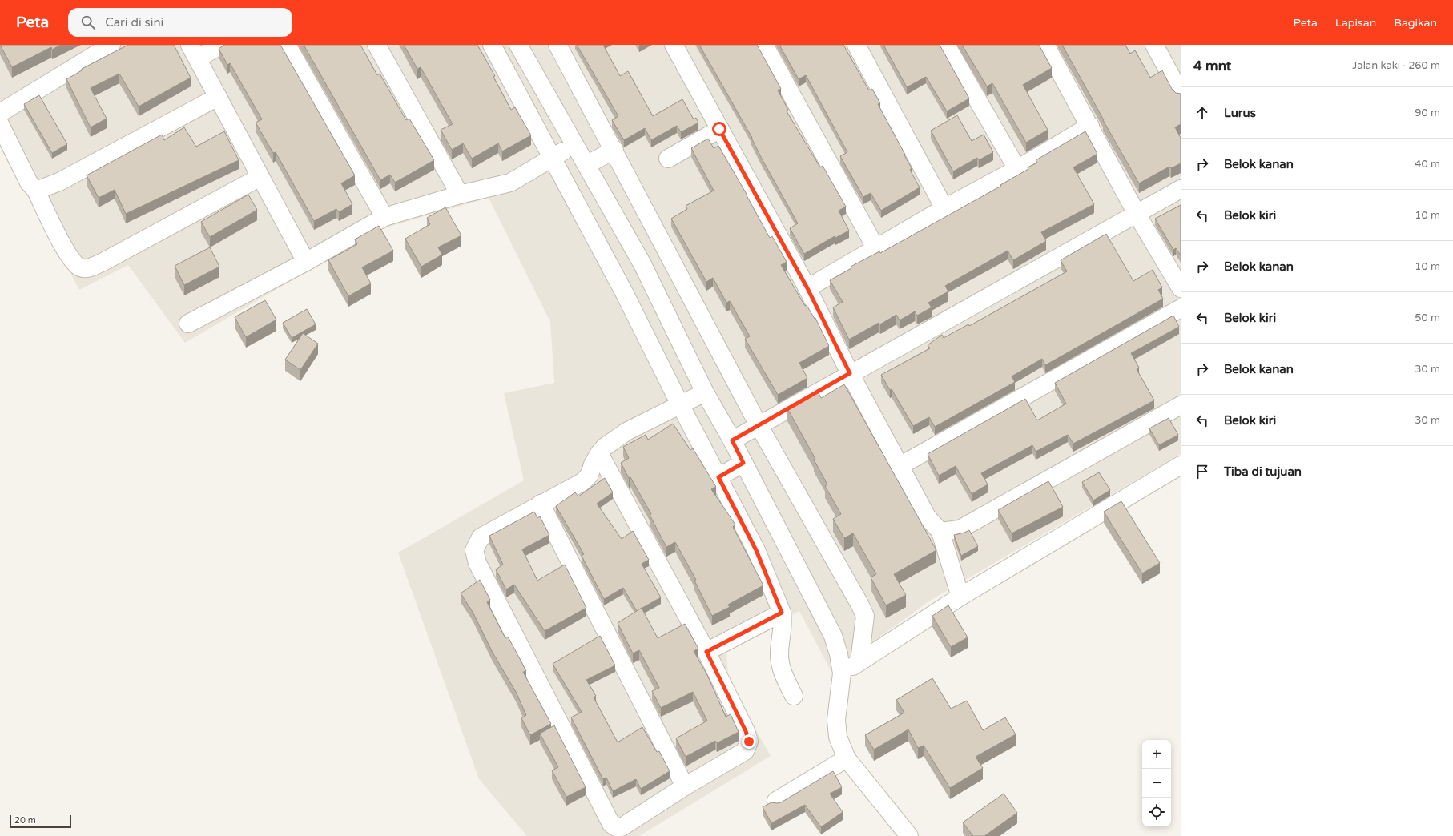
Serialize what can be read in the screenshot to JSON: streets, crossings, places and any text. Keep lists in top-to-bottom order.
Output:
{
  "scale_bar": "20 m",
  "page": {
    "header": "Peta",
    "search": "Cari di sini",
    "nav": ["Peta", "Lapisan", "Bagikan"],
    "heading": ["4 mnt", "Jalan kaki · 260 m"],
    "list": [
      ["Lurus", "90 m"],
      ["Belok kanan", "40 m"],
      ["Belok kiri", "10 m"],
      ["Belok kanan", "10 m"],
      ["Belok kiri", "50 m"],
      ["Belok kanan", "30 m"],
      ["Belok kiri", "30 m"],
      "Tiba di tujuan"
    ],
    "map_buttons": ["+", "−"],
    "scale": "20 m"
  }
}
